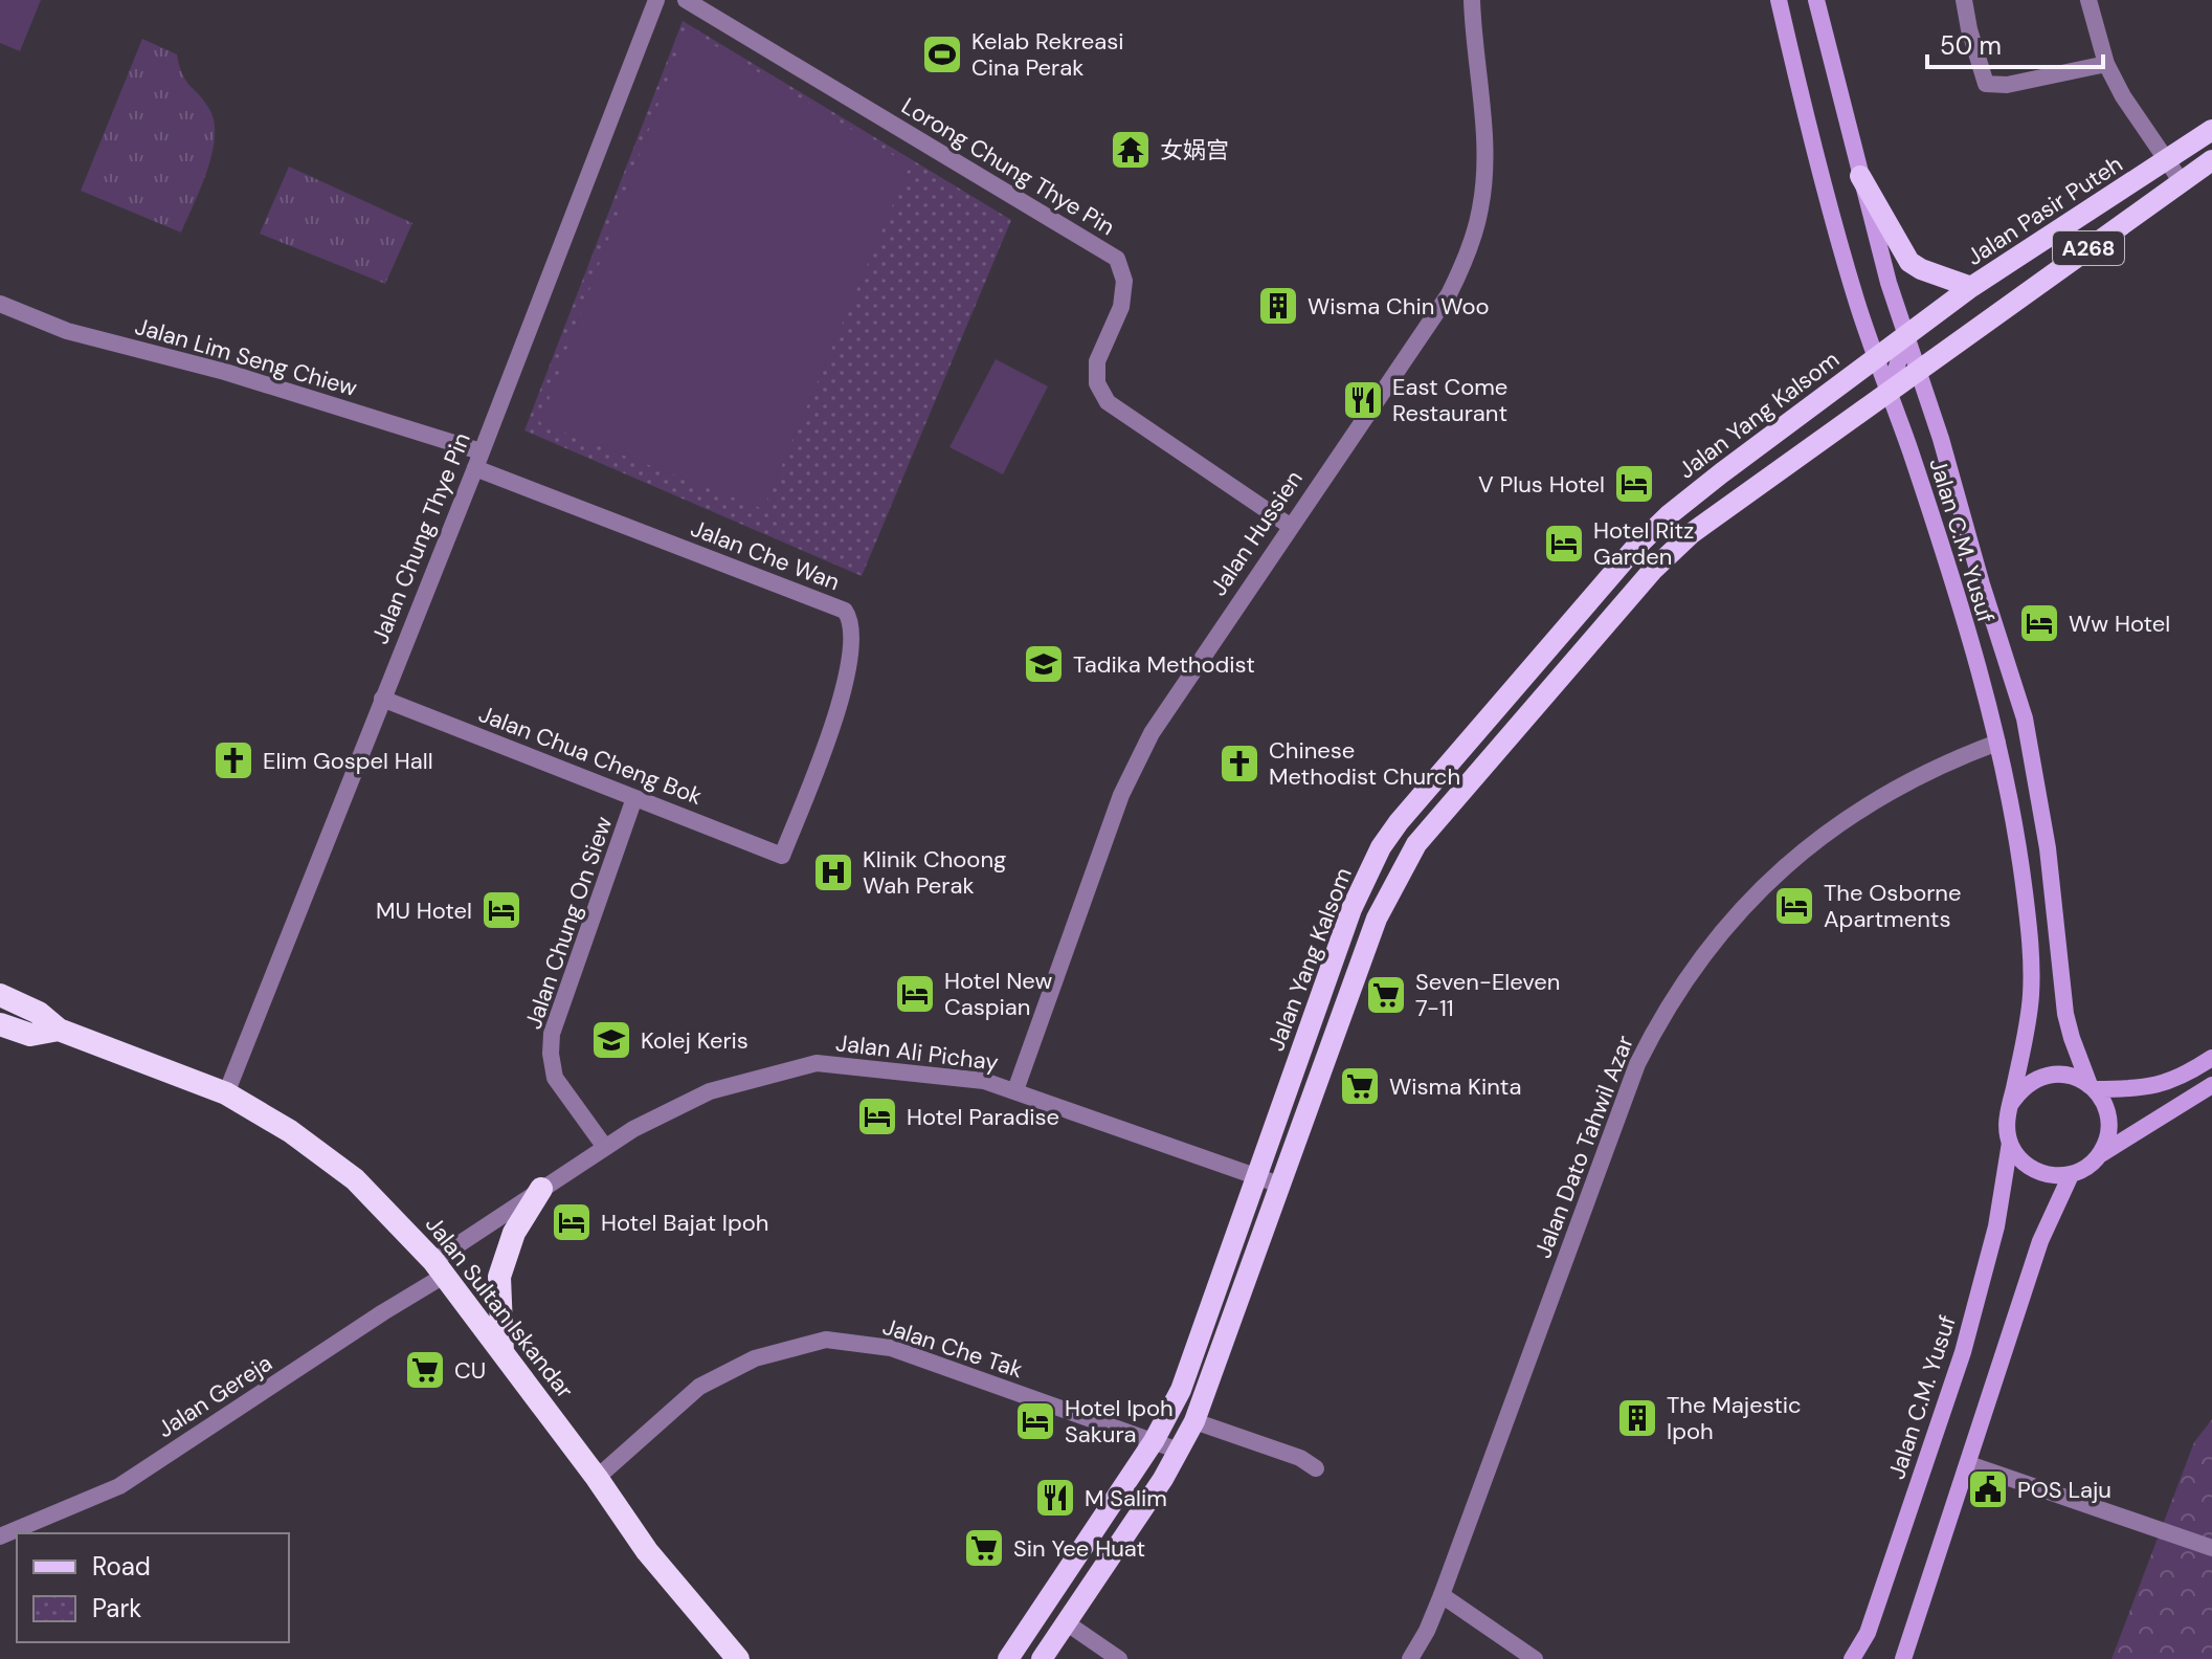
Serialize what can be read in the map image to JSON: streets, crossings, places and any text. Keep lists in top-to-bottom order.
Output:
{
  "streets": {
    "highway": ["Jalan Sultan Iskandar"],
    "main road": [
      "Jalan Pasir Puteh",
      "A268",
      "Jalan Yang Kalsom",
      "Jalan C.M. Yusuf"
    ],
    "street": [
      "Lorong Chung Thye Pin",
      "Jalan Lim Seng Chiew",
      "Jalan Hussien",
      "Jalan Chung Thye Pin",
      "Jalan Che Wan",
      "Jalan Chua Cheng Bok",
      "Jalan Chung On Siew",
      "Jalan Ali Pichay",
      "Jalan Dato Tahwil Azar",
      "Jalan Che Tak",
      "Jalan Gereja"
    ]
  },
  "crossings": [
    ["Lorong Chung Thye Pin", "Jalan Hussien"],
    ["Jalan Pasir Puteh", "Jalan Yang Kalsom"],
    ["Jalan Pasir Puteh", "Jalan C.M. Yusuf"],
    ["A268", "Jalan C.M. Yusuf"],
    ["Jalan Lim Seng Chiew", "Jalan Chung Thye Pin"],
    ["Jalan Lim Seng Chiew", "Jalan Che Wan"],
    ["Jalan Yang Kalsom", "Jalan C.M. Yusuf"],
    ["Jalan Yang Kalsom", "Jalan Ali Pichay"],
    ["Jalan Yang Kalsom", "Jalan Che Tak"],
    ["Jalan Hussien", "Jalan Ali Pichay"],
    ["Jalan Chung Thye Pin", "Jalan Che Wan"],
    ["Jalan Chung Thye Pin", "Jalan Chua Cheng Bok"],
    ["Jalan Chung Thye Pin", "Jalan Sultan Iskandar"],
    ["Jalan C.M. Yusuf", "Jalan Dato Tahwil Azar"],
    ["Jalan Che Wan", "Jalan Chua Cheng Bok"],
    ["Jalan Chua Cheng Bok", "Jalan Chung On Siew"],
    ["Jalan Chung On Siew", "Jalan Ali Pichay"],
    ["Jalan Ali Pichay", "Jalan Sultan Iskandar"],
    ["Jalan Ali Pichay", "Jalan Gereja"],
    ["Jalan Sultan Iskandar", "Jalan Che Tak"],
    ["Jalan Sultan Iskandar", "Jalan Gereja"]
  ],
  "places": {
    "sports": ["Kelab Rekreasi Cina Perak"],
    "temple": ["女娲宫"],
    "building": ["Wisma Chin Woo", "The Majestic Ipoh"],
    "restaurant": ["East Come Restaurant", "M Salim"],
    "hotel": [
      "V Plus Hotel",
      "Hotel Ritz Garden",
      "Ww Hotel",
      "The Osborne Apartments",
      "MU Hotel",
      "Hotel New Caspian",
      "Hotel Paradise",
      "Hotel Bajat Ipoh",
      "Hotel Ipoh Sakura"
    ],
    "school or university": ["Tadika Methodist", "Kolej Keris"],
    "church": ["Elim Gospel Hall", "Chinese Methodist Church"],
    "hospital": ["Klinik Choong Wah Perak"],
    "supermarket": [
      "Seven-Eleven 7-11",
      "Wisma Kinta",
      "CU",
      "Sin Yee Huat"
    ],
    "public building": ["POS Laju"]
  },
  "legend": ["Road", "Park"],
  "scale_bar": "50 m"
}
